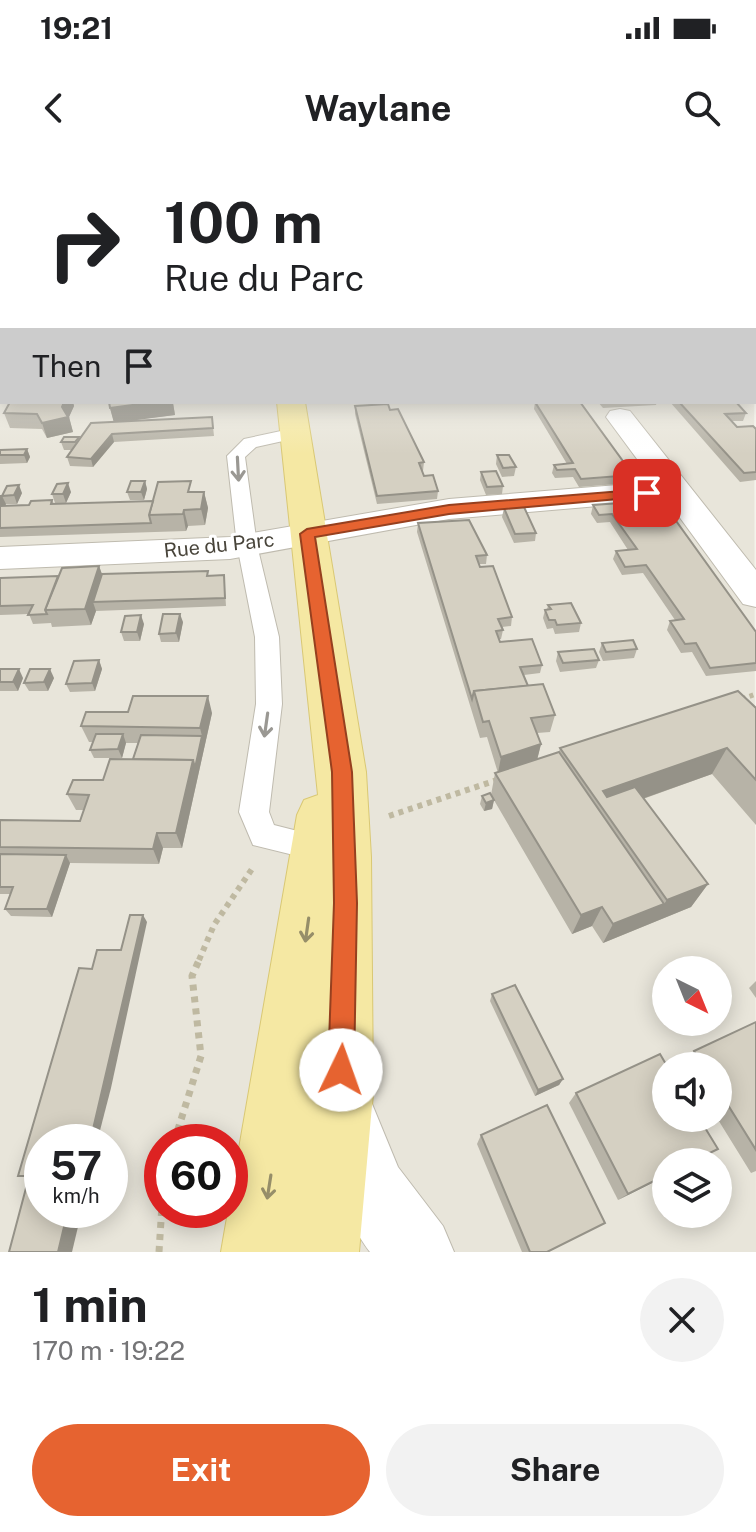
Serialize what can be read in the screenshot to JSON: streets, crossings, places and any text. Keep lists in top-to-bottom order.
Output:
{
  "streets": {
    "street": ["Rue du Parc"]
  },
  "north": "bottom right",
  "page": {
    "status": "19:21",
    "header": "Waylane",
    "turn": ["100 m", "Rue du Parc"],
    "then": "Then",
    "speed": "57 km/h",
    "limit": "60",
    "heading": ["1 min", "170 m · 19:22"],
    "buttons": ["Exit", "Share"]
  }
}
